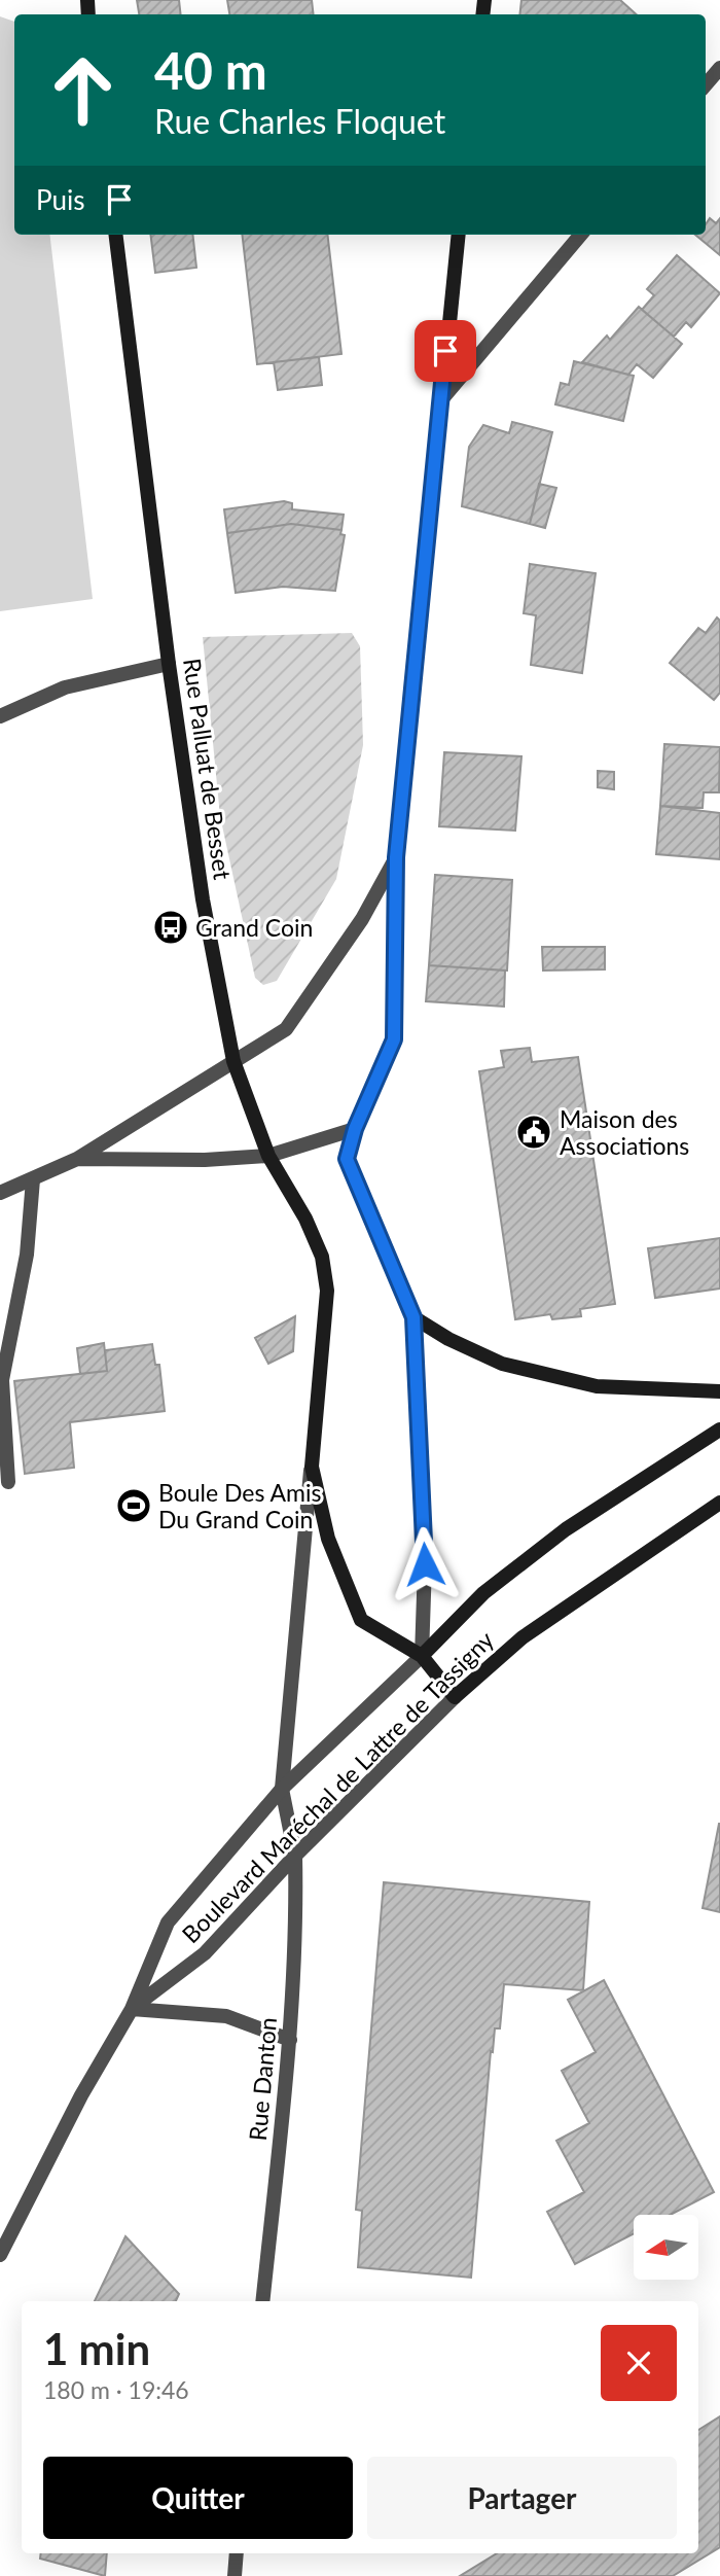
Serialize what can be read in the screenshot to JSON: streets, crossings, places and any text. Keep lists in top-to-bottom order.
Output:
{
  "streets": {
    "main road": ["Rue Palluat de Besset", "Boulevard Maréchal de Lattre de Tassigny"],
    "street": ["Rue Danton"]
  },
  "crossings": [
    ["Rue Palluat de Besset", "Boulevard Maréchal de Lattre de Tassigny"],
    ["Rue Palluat de Besset", "Rue Danton"],
    ["Boulevard Maréchal de Lattre de Tassigny", "Rue Danton"]
  ],
  "places": {
    "bus stop": ["Grand Coin"],
    "public building": ["Maison des Associations"],
    "sports": ["Boule Des Amis Du Grand Coin"]
  },
  "north": "left",
  "page": {
    "turn": ["40 m", "Rue Charles Floquet"],
    "then": "Puis",
    "heading": ["1 min", "180 m · 19:46"],
    "buttons": ["Quitter", "Partager"]
  }
}
